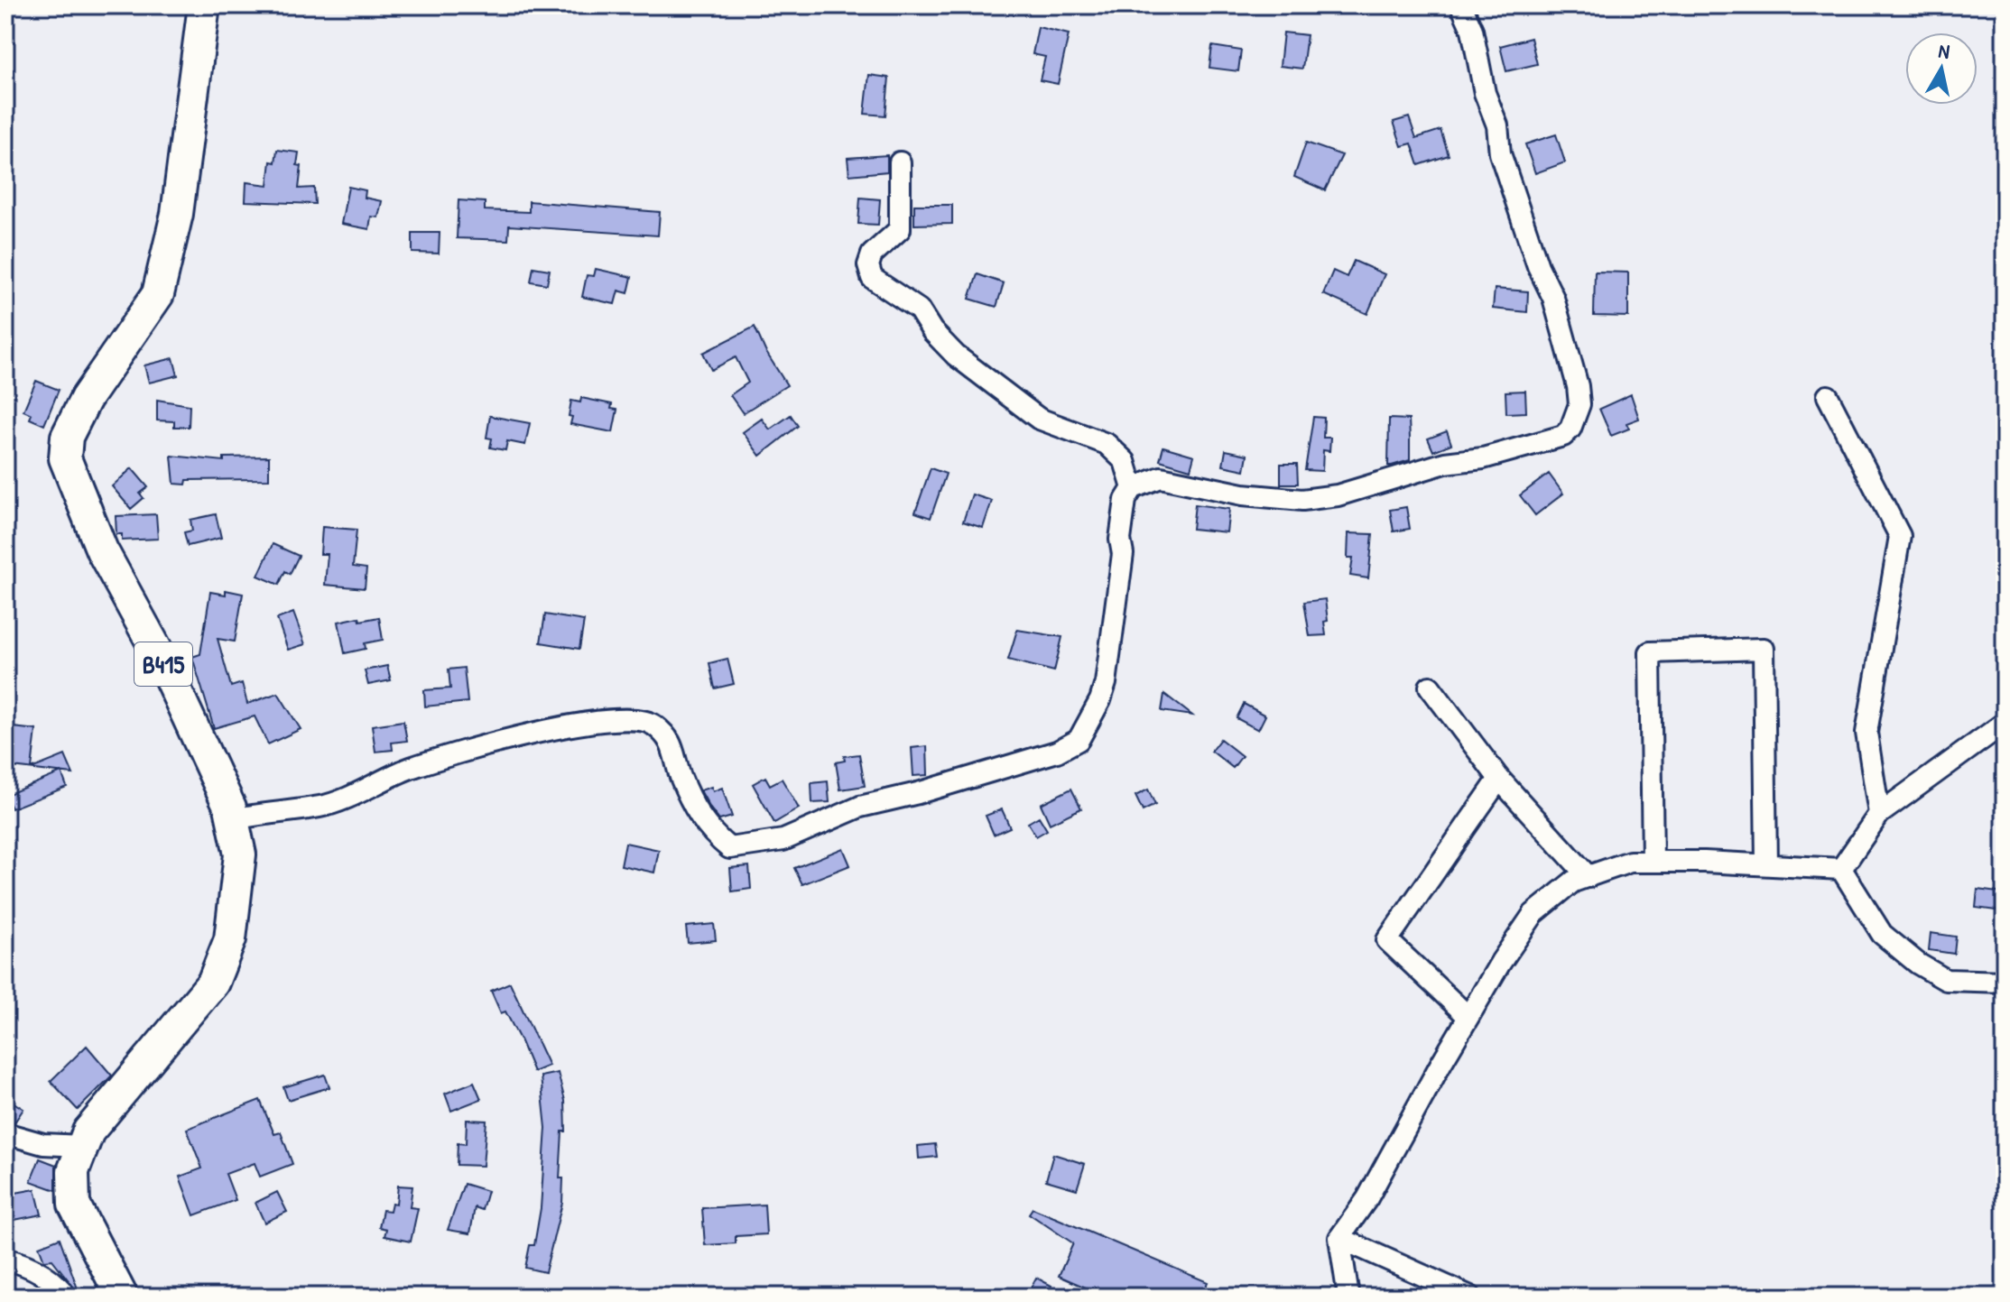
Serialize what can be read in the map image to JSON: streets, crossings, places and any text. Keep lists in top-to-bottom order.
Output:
{
  "streets": {
    "main road": ["B415"]
  },
  "north": "top"
}
